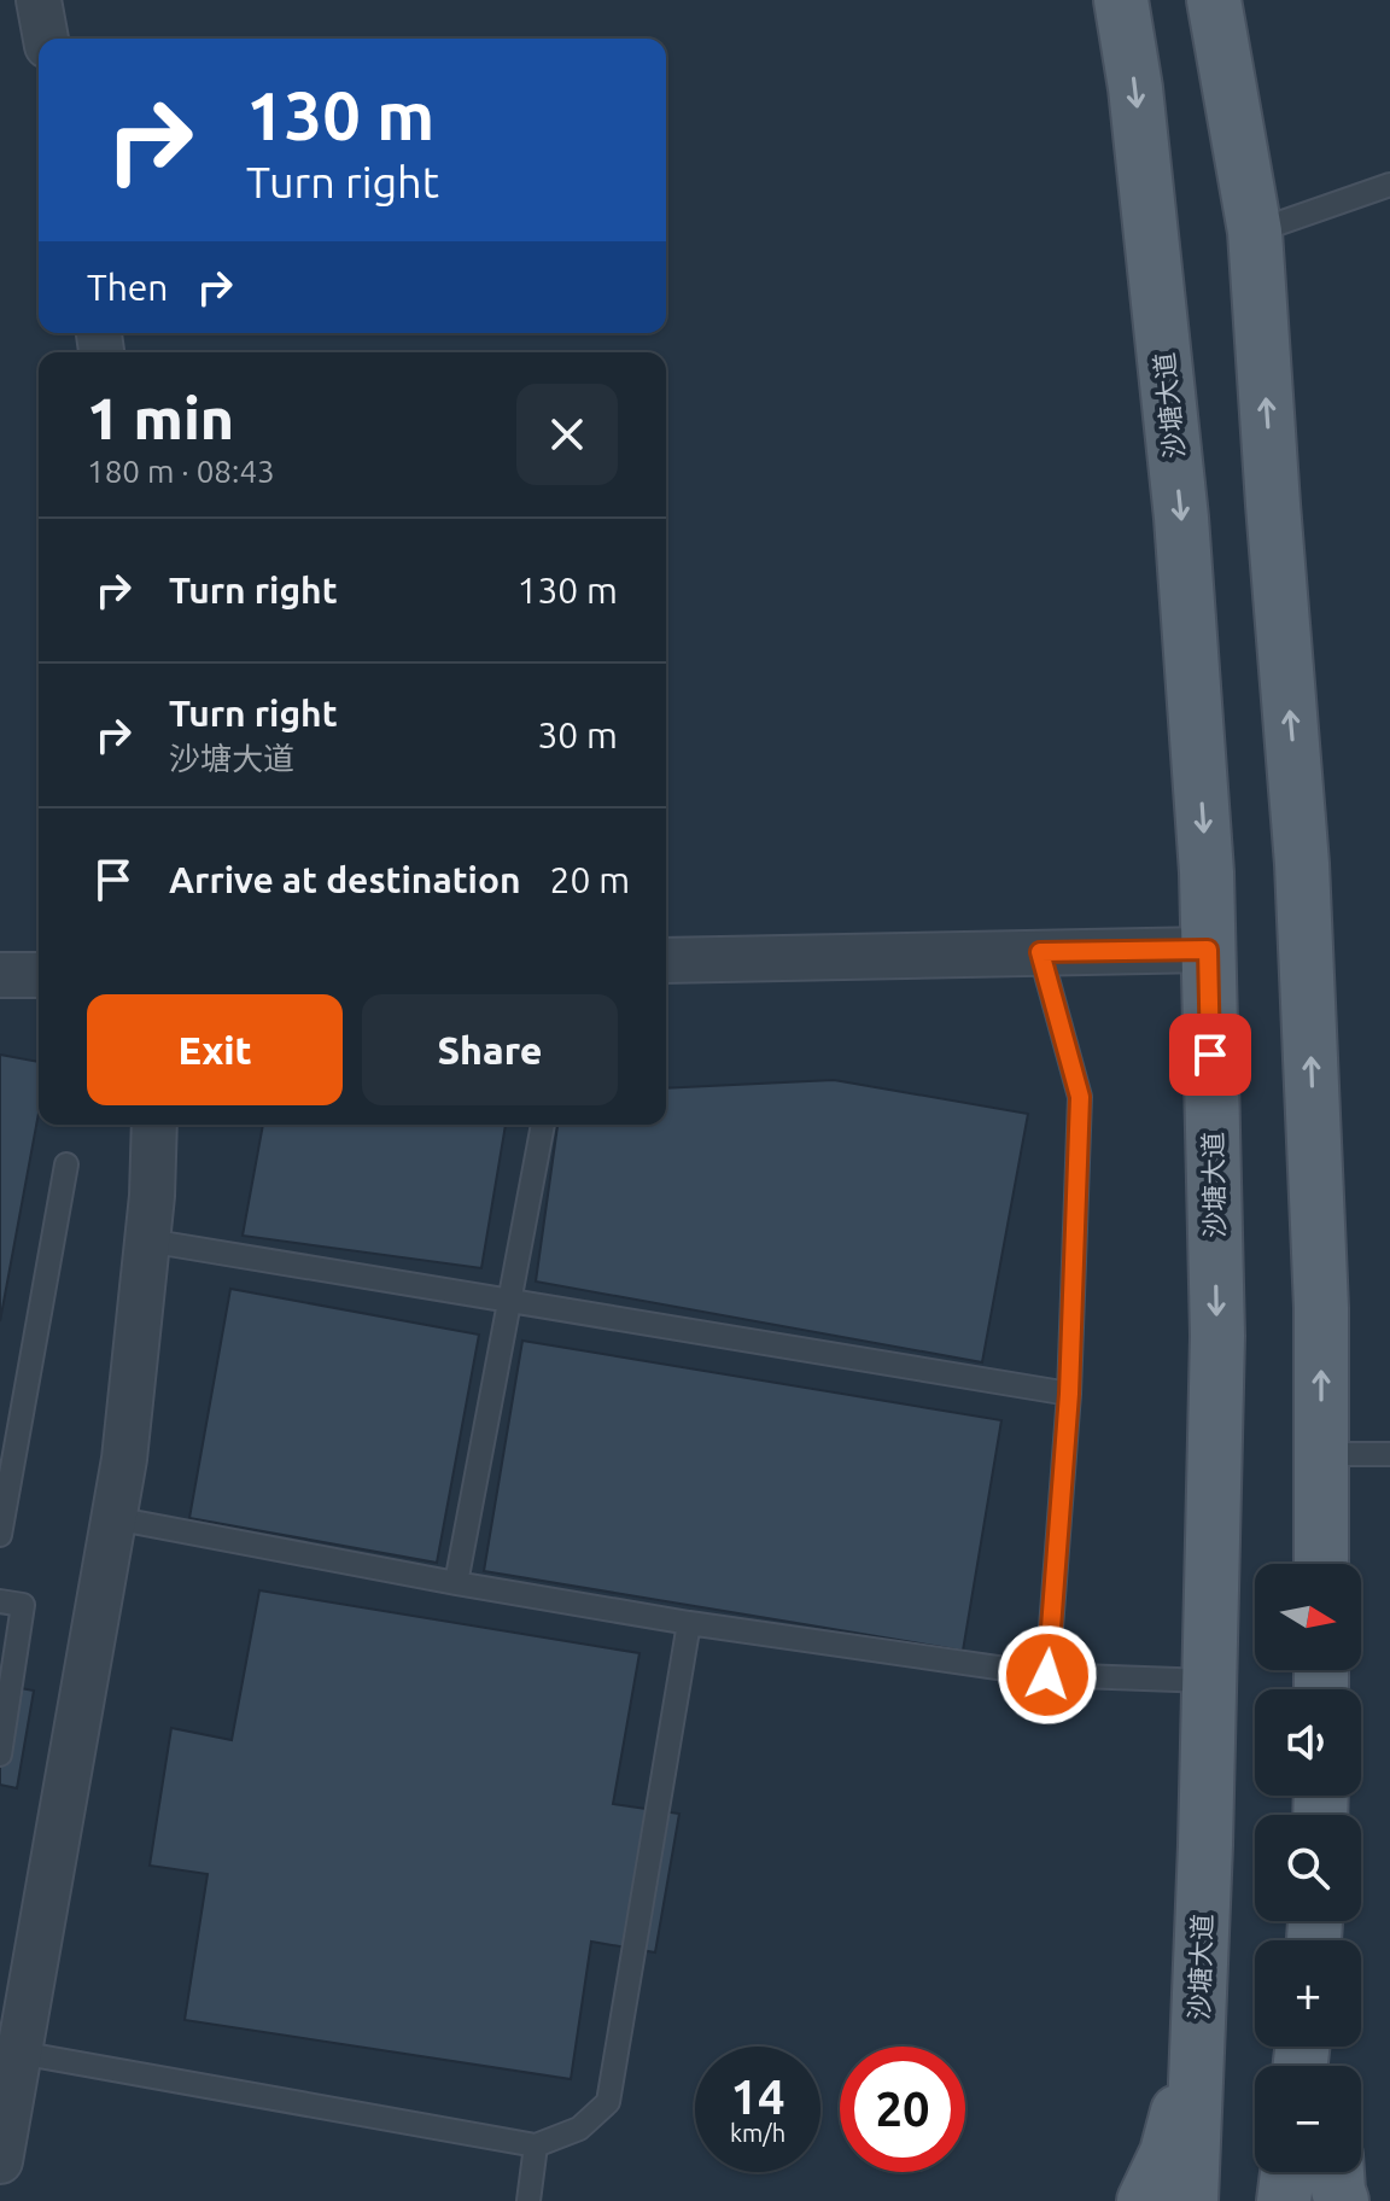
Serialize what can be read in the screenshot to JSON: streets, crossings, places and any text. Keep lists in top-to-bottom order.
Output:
{
  "streets": {
    "main road": ["沙塘大道"]
  },
  "north": "right",
  "page": {
    "turn": ["130 m", "Turn right"],
    "then": "Then",
    "heading": ["1 min", "180 m · 08:43"],
    "list": [
      {
        "name": "Turn right",
        "value": "130 m"
      },
      {
        "name": "Turn right",
        "note": "沙塘大道",
        "value": "30 m"
      },
      {
        "name": "Arrive at destination",
        "value": "20 m"
      }
    ],
    "buttons": ["Exit", "Share"],
    "map_buttons": ["+", "−"],
    "speed": "14 km/h",
    "limit": "20"
  }
}
